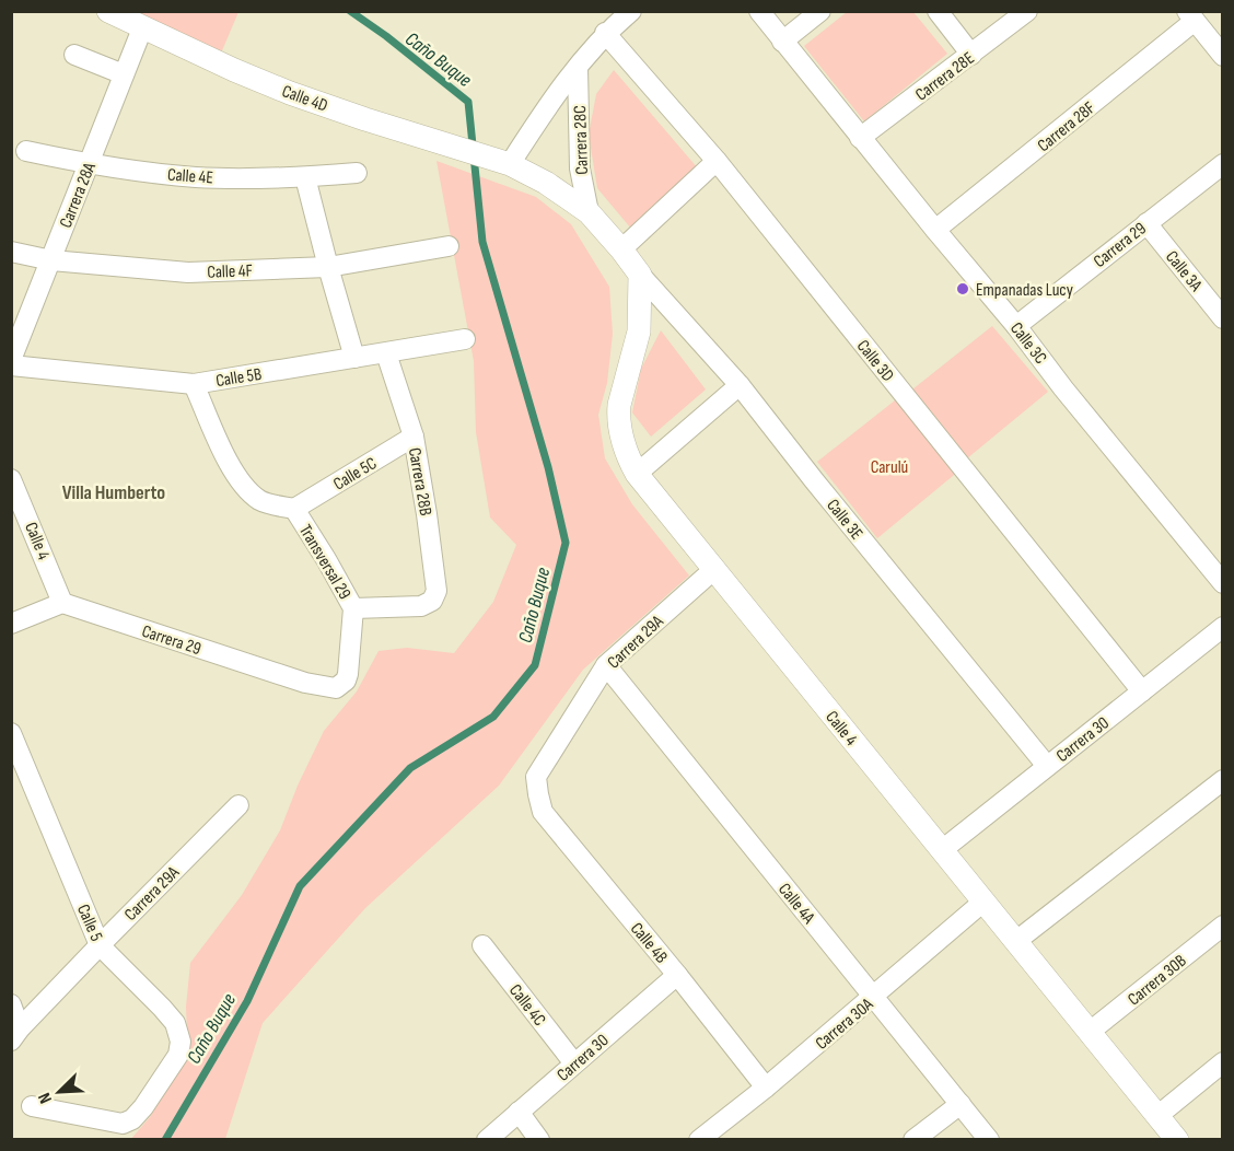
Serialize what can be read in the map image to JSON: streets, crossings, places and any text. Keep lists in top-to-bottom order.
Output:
{
  "streets": {
    "street": [
      "Carrera 28E",
      "Calle 4D",
      "Carrera 28F",
      "Carrera 28C",
      "Calle 4E",
      "Carrera 28A",
      "Carrera 29",
      "Calle 4F",
      "Calle 3A",
      "Calle 3C",
      "Calle 3D",
      "Calle 5B",
      "Calle 5C",
      "Carrera 28B",
      "Calle 3E",
      "Calle 4",
      "Transversal 29",
      "Carrera 29A",
      "Carrera 30",
      "Calle 4A",
      "Calle 5",
      "Calle 4B",
      "Carrera 30B",
      "Calle 4C",
      "Carrera 30A"
    ]
  },
  "crossings": [
    ["Carrera 28E", "Calle 3C"],
    ["Calle 4D", "Carrera 28C"],
    ["Calle 4D", "Carrera 28A"],
    ["Carrera 28F", "Calle 3C"],
    ["Carrera 28C", "Calle 3D"],
    ["Calle 4E", "Carrera 28A"],
    ["Carrera 28A", "Calle 4F"],
    ["Carrera 29", "Calle 3A"],
    ["Carrera 29", "Calle 3C"],
    ["Carrera 29", "Calle 4"],
    ["Carrera 29", "Transversal 29"],
    ["Calle 3D", "Carrera 30"],
    ["Calle 5B", "Carrera 28B"],
    ["Calle 5C", "Carrera 28B"],
    ["Calle 5C", "Transversal 29"],
    ["Carrera 28B", "Transversal 29"],
    ["Calle 3E", "Calle 4"],
    ["Calle 3E", "Carrera 30"],
    ["Calle 4", "Carrera 29A"],
    ["Calle 4", "Carrera 30"],
    ["Calle 4", "Carrera 30B"],
    ["Calle 4", "Carrera 30A"],
    ["Carrera 29A", "Calle 4A"],
    ["Carrera 29A", "Calle 5"],
    ["Carrera 29A", "Calle 4B"],
    ["Carrera 30", "Calle 4B"],
    ["Carrera 30", "Calle 4C"],
    ["Calle 4A", "Carrera 30A"],
    ["Calle 4B", "Carrera 30A"]
  ],
  "districts": ["Villa Humberto"],
  "water": ["Caño Buque"],
  "parks": ["Carulú"],
  "places": ["Empanadas Lucy"],
  "north": "bottom left"
}
